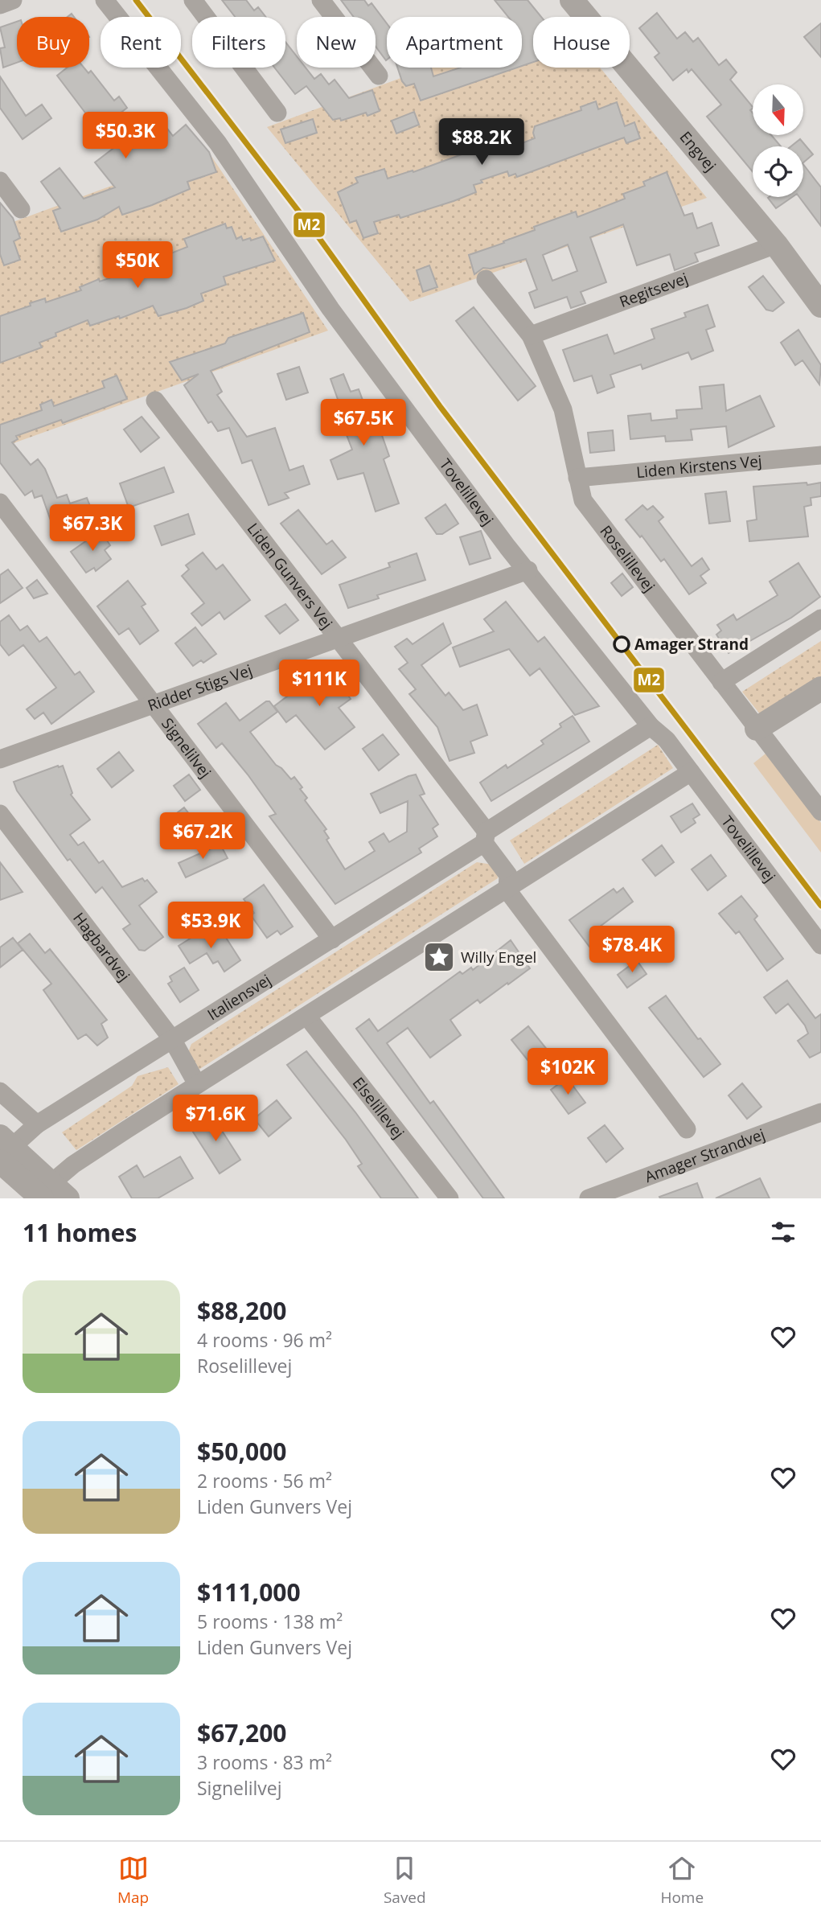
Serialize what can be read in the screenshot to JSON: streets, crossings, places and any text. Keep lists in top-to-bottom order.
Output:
{
  "streets": {
    "street": [
      "Engvej",
      "Regitsevej",
      "Liden Kirstens Vej",
      "Tovelillevej",
      "Roselillevej",
      "Liden Gunvers Vej",
      "Ridder Stigs Vej",
      "Signelilvej",
      "Hagbardvej",
      "Italiensvej",
      "Elselillevej",
      "Amager Strandvej"
    ]
  },
  "crossings": [
    ["Engvej", "Regitsevej"],
    ["Regitsevej", "Roselillevej"],
    ["Liden Kirstens Vej", "Roselillevej"],
    ["Tovelillevej", "Ridder Stigs Vej"],
    ["Tovelillevej", "Italiensvej"],
    ["Liden Gunvers Vej", "Ridder Stigs Vej"],
    ["Liden Gunvers Vej", "Italiensvej"],
    ["Ridder Stigs Vej", "Signelilvej"],
    ["Signelilvej", "Italiensvej"],
    ["Hagbardvej", "Italiensvej"]
  ],
  "places": {
    "other": ["Amager Strand"],
    "place": ["Willy Engel"]
  },
  "lines": ["transit line M2"],
  "north": "bottom",
  "page": {
    "chip": [
      "Buy",
      "Rent",
      "Filters",
      "New",
      "Apartment",
      "House"
    ],
    "price": [
      "$50.3K",
      "$88.2K",
      "$50K",
      "$67.5K",
      "$67.3K",
      "$111K",
      "$67.2K",
      "$53.9K",
      "$78.4K",
      "$102K",
      "$71.6K"
    ],
    "heading": "11 homes",
    "list": [
      {
        "name": "$88,200",
        "note": "4 rooms · 96 m² · Roselillevej"
      },
      {
        "name": "$50,000",
        "note": "2 rooms · 56 m² · Liden Gunvers Vej"
      },
      {
        "name": "$111,000",
        "note": "5 rooms · 138 m² · Liden Gunvers Vej"
      },
      {
        "name": "$67,200",
        "note": "3 rooms · 83 m² · Signelilvej"
      }
    ],
    "tabs": ["Map", "Saved", "Home"]
  }
}
